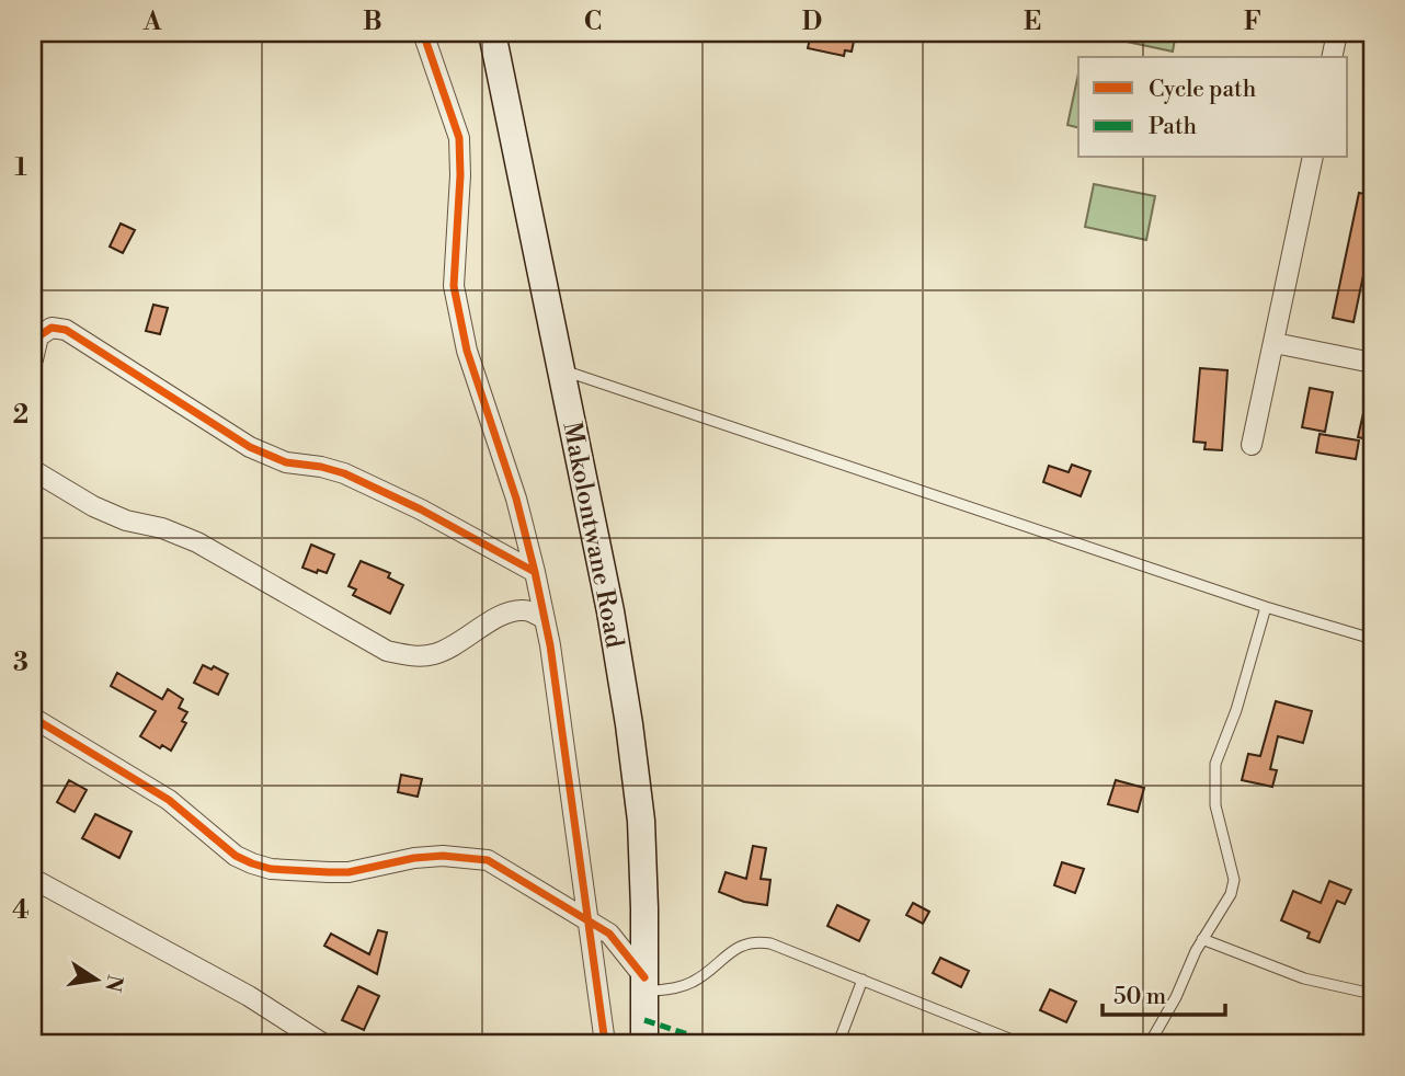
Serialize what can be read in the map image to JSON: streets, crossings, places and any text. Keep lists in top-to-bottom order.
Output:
{
  "streets": {
    "main road": ["Makolontwane Road"]
  },
  "legend": ["Cycle path", "Path"],
  "scale_bar": "50 m",
  "north": "right",
  "grid": {
    "columns": [
      "A",
      "B",
      "C",
      "D",
      "E",
      "F"
    ],
    "rows": [
      "1",
      "2",
      "3",
      "4"
    ]
  }
}
